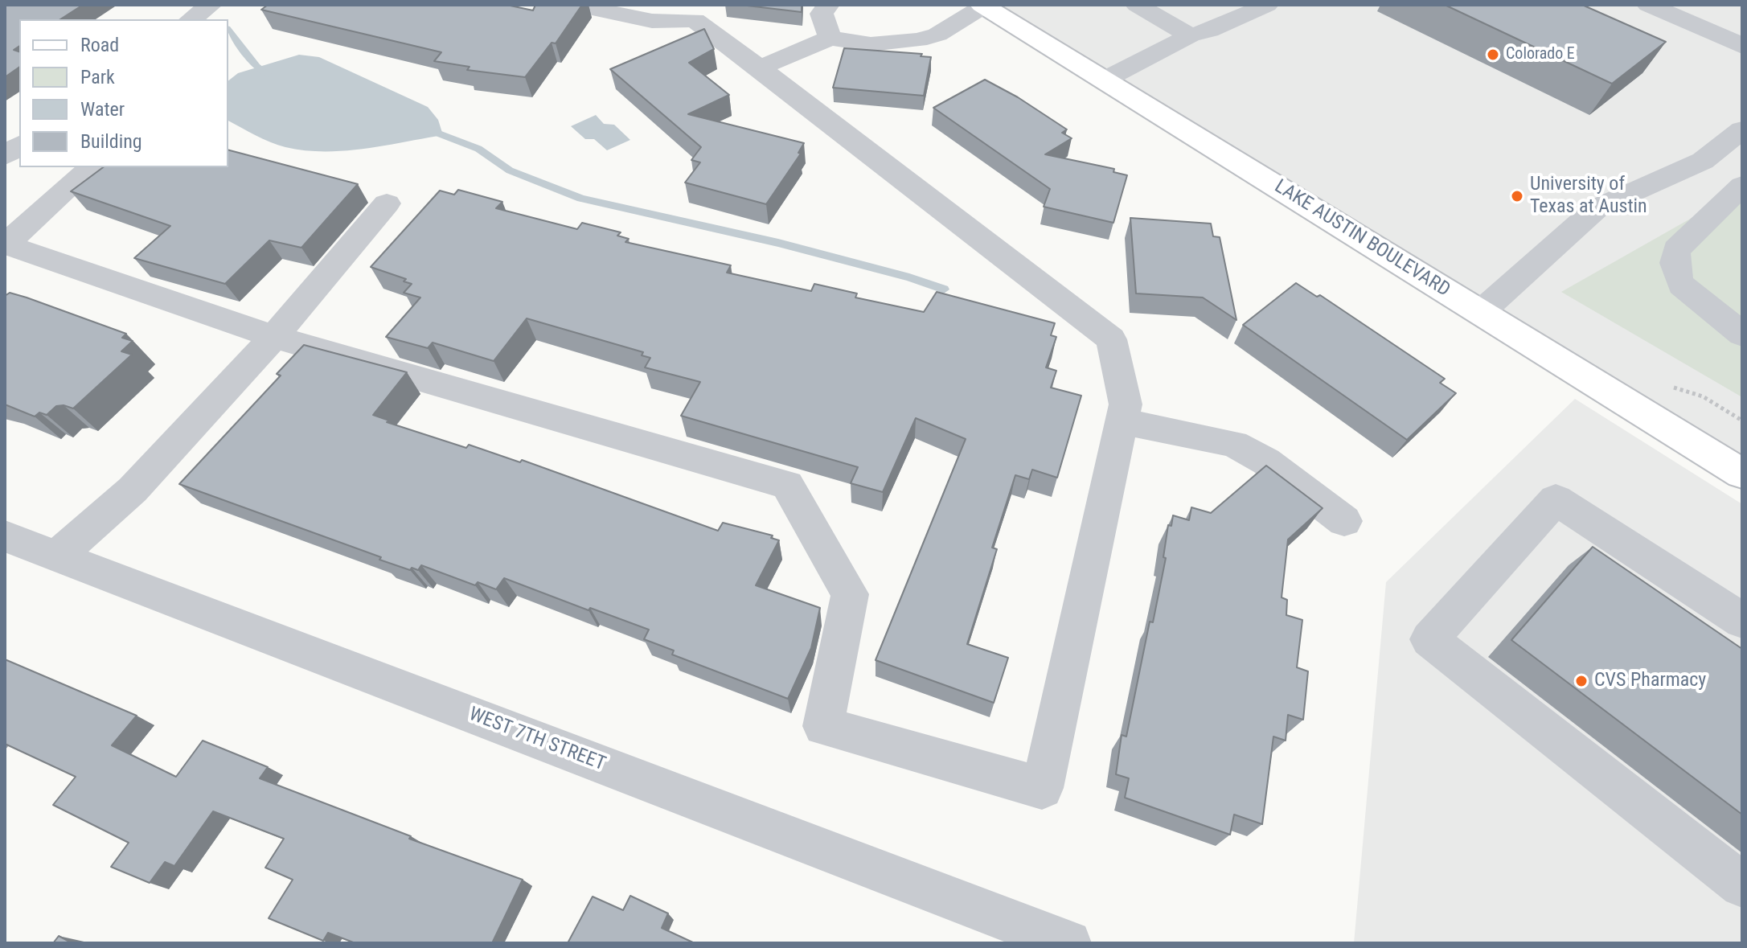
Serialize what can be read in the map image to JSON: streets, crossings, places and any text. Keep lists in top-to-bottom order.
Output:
{
  "streets": {
    "main road": ["LAKE AUSTIN BOULEVARD"],
    "street": ["WEST 7TH STREET"]
  },
  "places": ["Colorado E", "University of Texas at Austin", "CVS Pharmacy"],
  "legend": [
    "Road",
    "Park",
    "Water",
    "Building"
  ]
}
